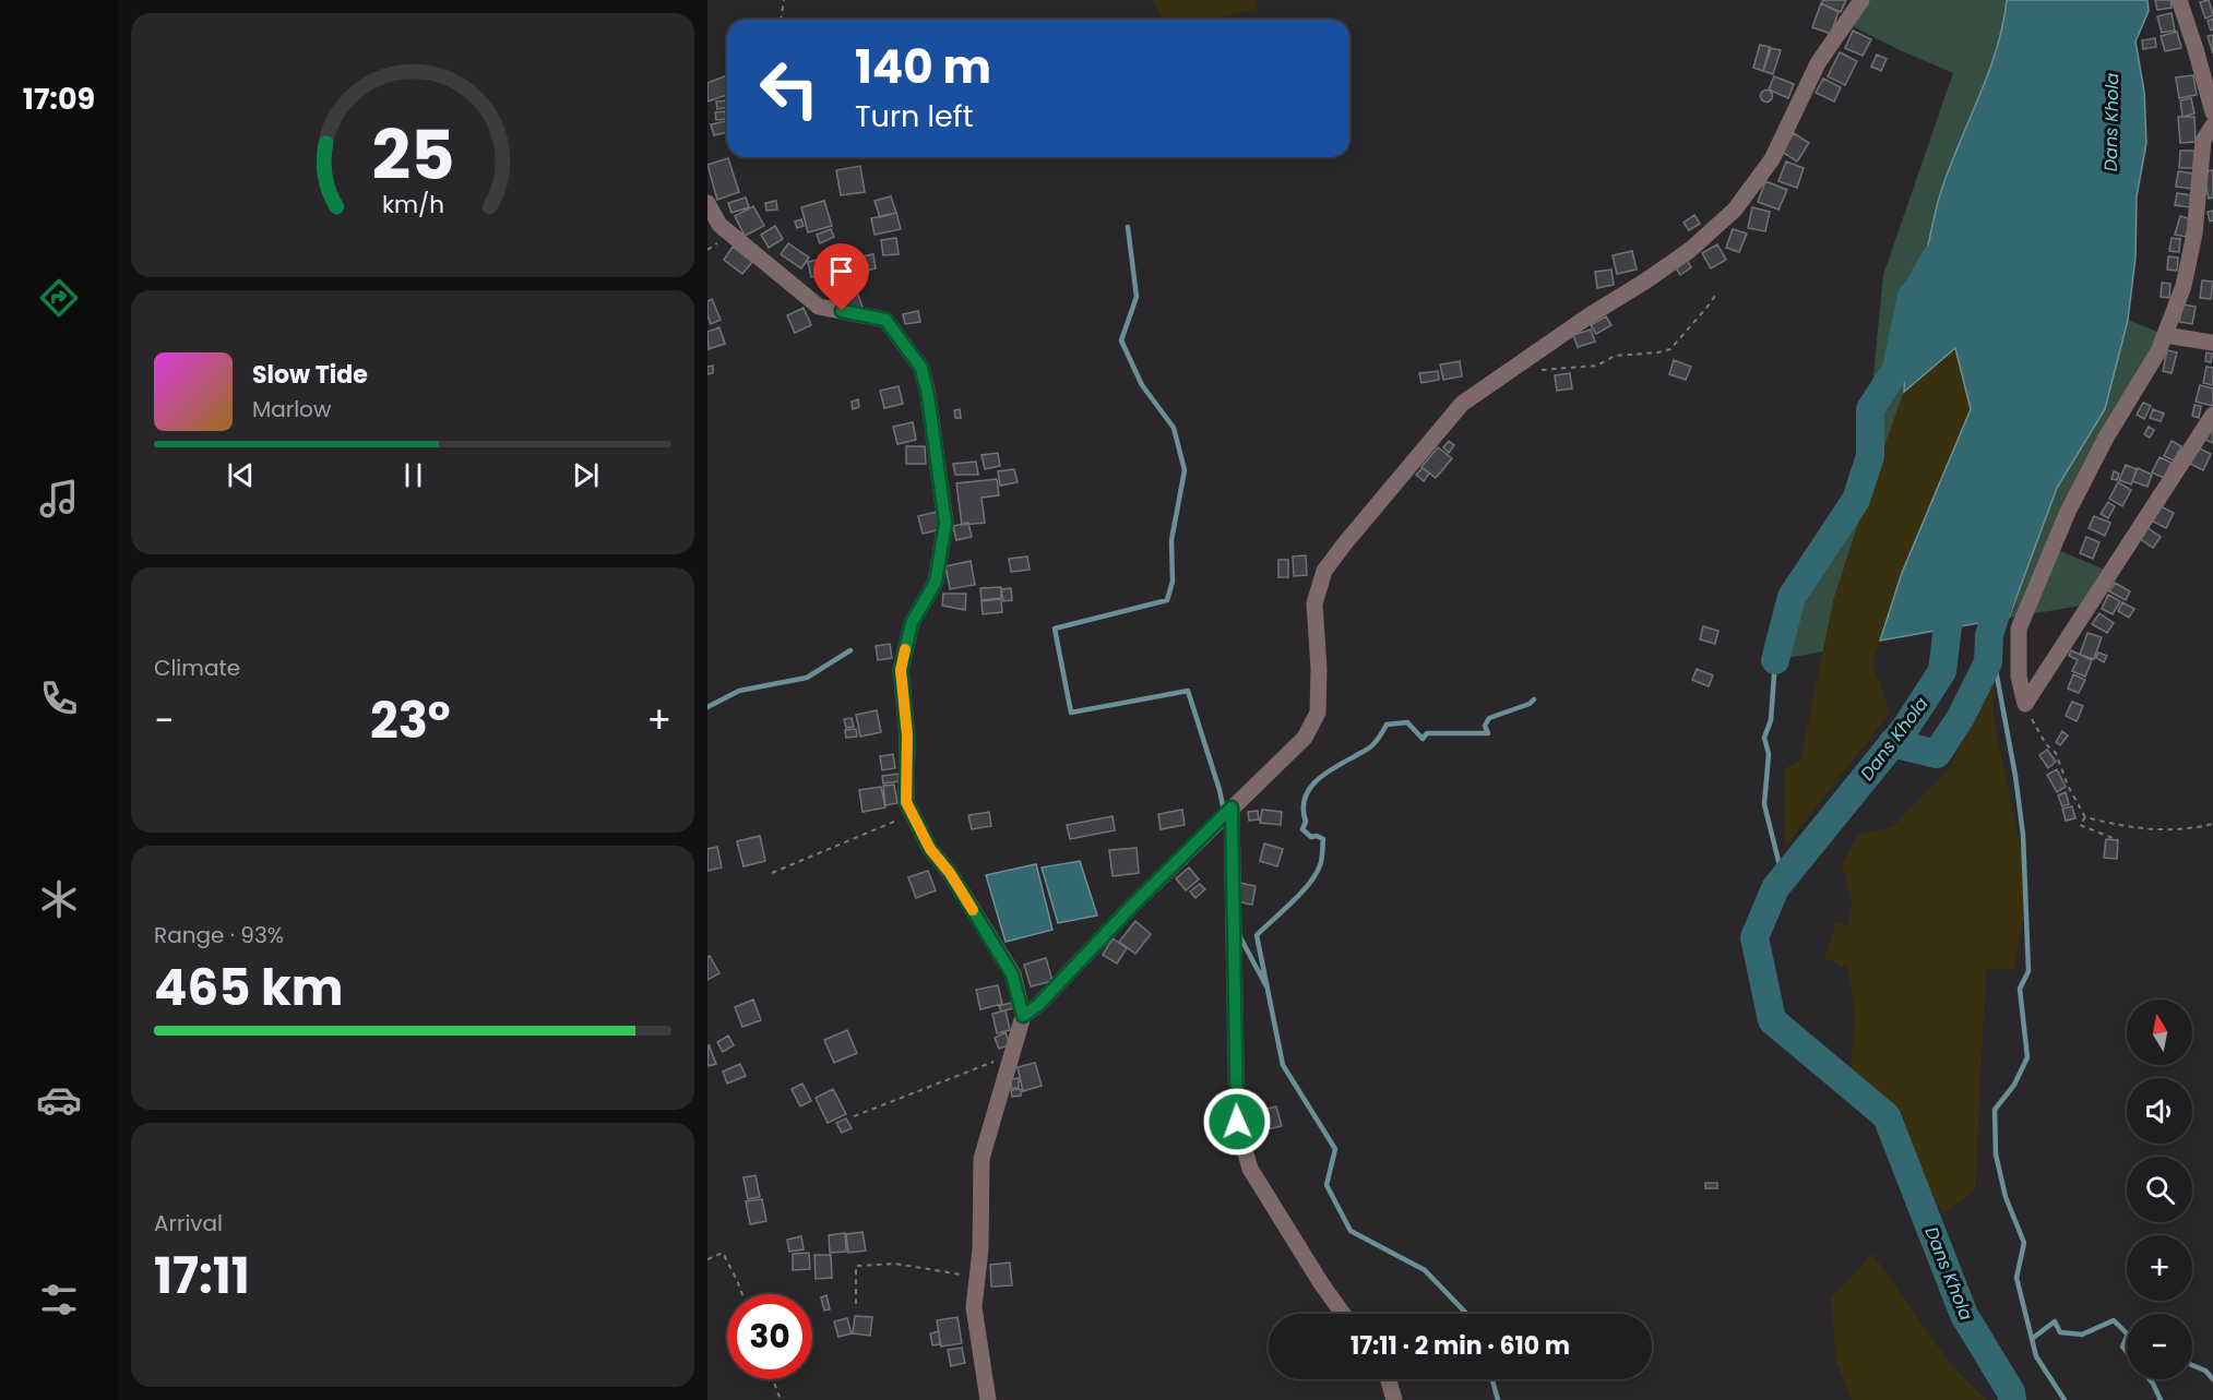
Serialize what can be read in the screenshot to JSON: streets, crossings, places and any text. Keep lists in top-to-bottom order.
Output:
{
  "water": ["Dans Khola"],
  "north": "top",
  "page": {
    "tabs": "17:09",
    "turn": ["140 m", "Turn left"],
    "song": ["Slow Tide", "Marlow"],
    "tile": [
      "Climate",
      ["Range · 93%", "465 km"],
      ["Arrival", "17:11"]
    ],
    "heat": ["−", "23°", "+"],
    "map_buttons": ["+", "−"],
    "limit": "30",
    "trip": "17:11 · 2 min · 610 m",
    "gauge": ["25", "km/h"]
  }
}
